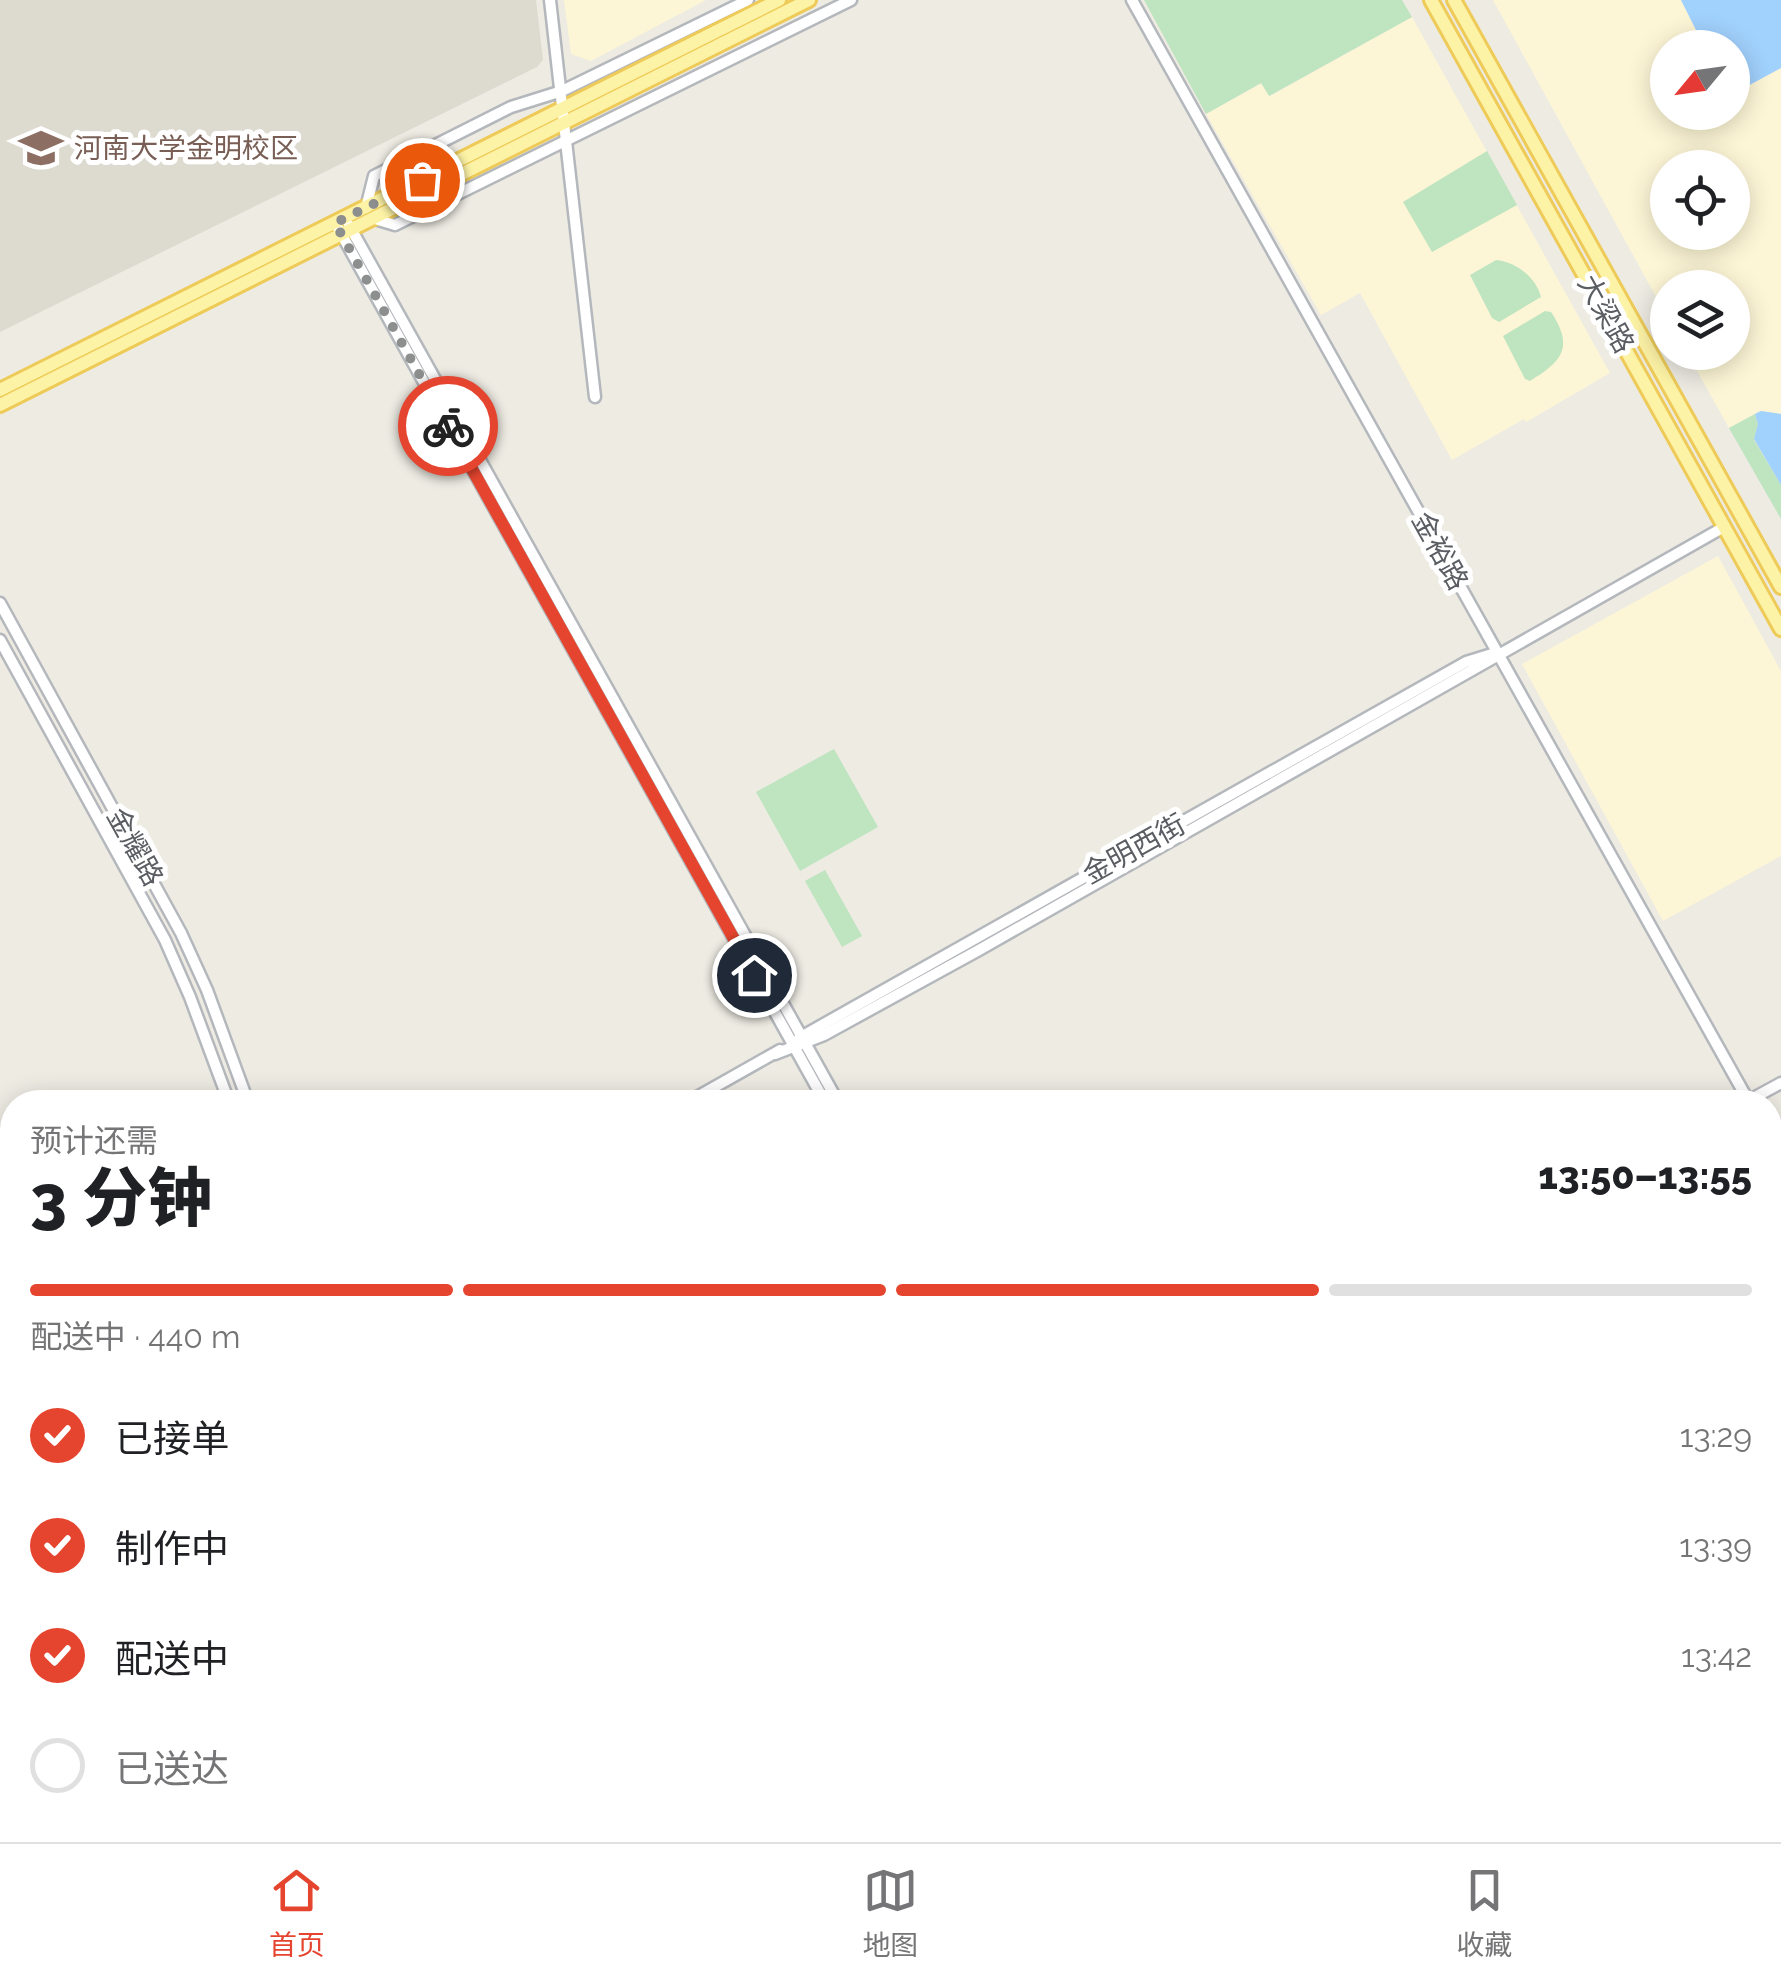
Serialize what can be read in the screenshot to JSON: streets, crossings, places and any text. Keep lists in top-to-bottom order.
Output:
{
  "streets": {
    "main road": ["大梁路"],
    "street": ["金裕路", "金耀路", "金明西街"]
  },
  "crossings": [
    ["大梁路", "金明西街"],
    ["金裕路", "金明西街"]
  ],
  "places": {
    "school or university": ["河南大学金明校区"]
  },
  "north": "bottom left",
  "page": {
    "heading": ["3 分钟", "预计还需", "13:50–13:55"],
    "bar": "配送中 · 440 m",
    "list": [
      ["已接单", "13:29"],
      ["制作中", "13:39"],
      ["配送中", "13:42"],
      "已送达"
    ],
    "tabs": ["首页", "地图", "收藏"]
  }
}
